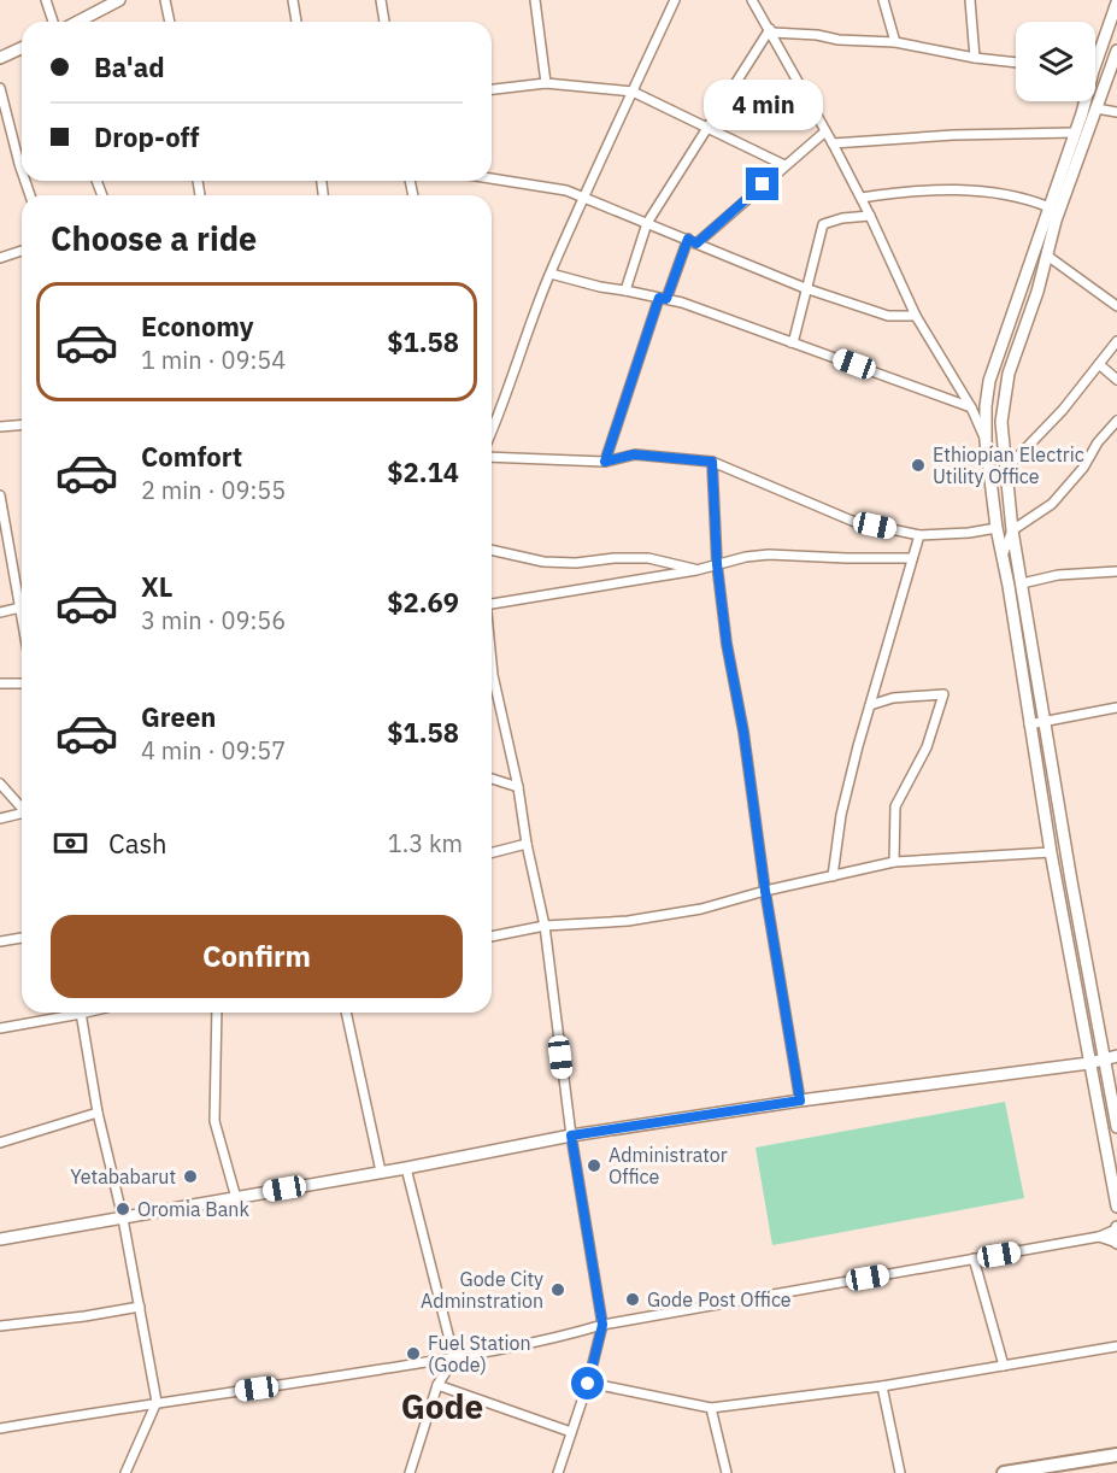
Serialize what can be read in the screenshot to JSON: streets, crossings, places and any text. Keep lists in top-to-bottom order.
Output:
{
  "districts": ["Gode"],
  "places": [
    "Ethiopian Electric Utility Office",
    "Administrator Office",
    "Yetababarut",
    "Oromia Bank",
    "Gode City Adminstration",
    "Gode Post Office",
    "Fuel Station (Gode)"
  ],
  "page": {
    "banner": ["Ba'ad", "Drop-off"],
    "bubble": "4 min",
    "heading": "Choose a ride",
    "list": [
      {
        "name": "Economy",
        "note": "1 min · 09:54",
        "value": "$1.58"
      },
      {
        "name": "Comfort",
        "note": "2 min · 09:55",
        "value": "$2.14"
      },
      {
        "name": "XL",
        "note": "3 min · 09:56",
        "value": "$2.69"
      },
      {
        "name": "Green",
        "note": "4 min · 09:57",
        "value": "$1.58"
      }
    ],
    "pay": ["Cash", "1.3 km"],
    "buttons": "Confirm"
  }
}
